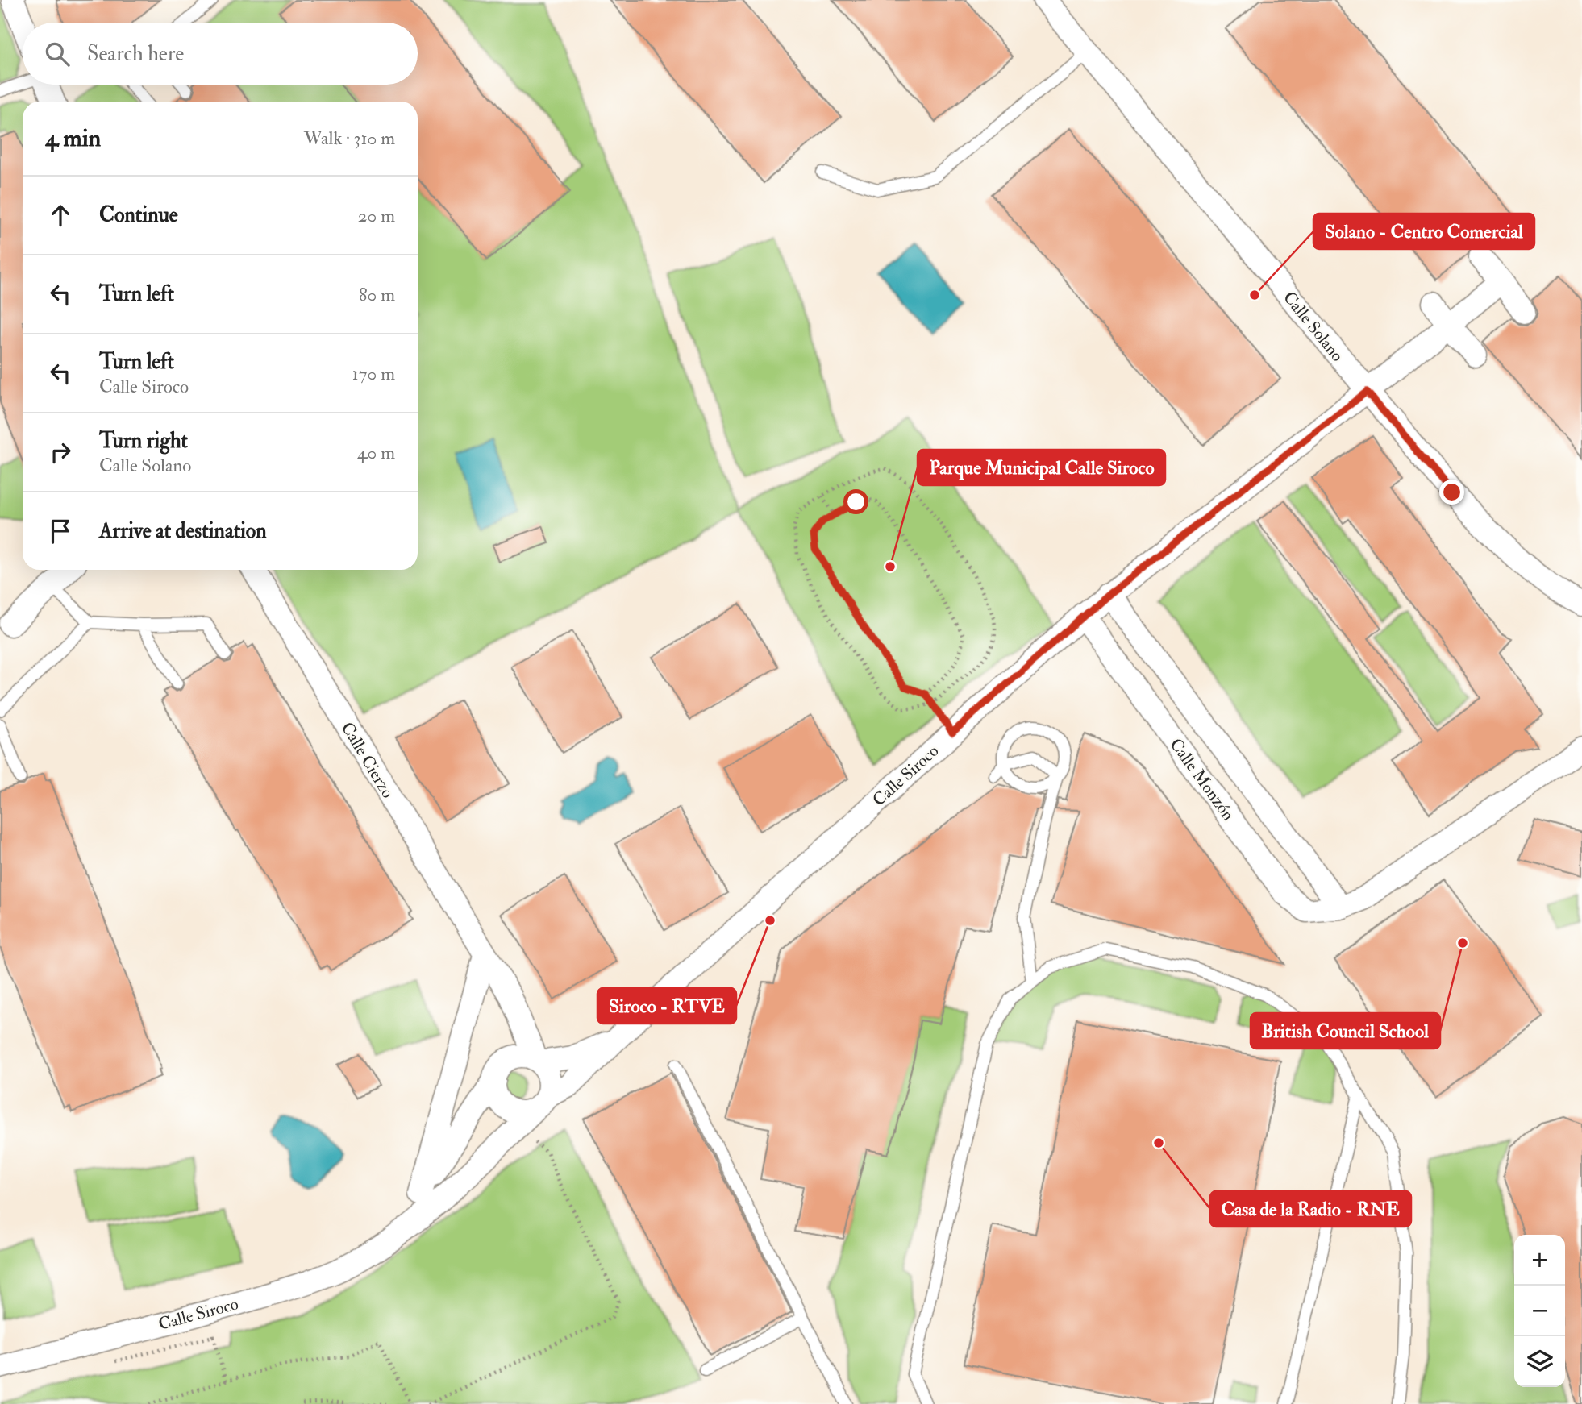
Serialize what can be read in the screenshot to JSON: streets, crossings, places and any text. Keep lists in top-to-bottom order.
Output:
{
  "streets": {
    "street": [
      "Calle Solano",
      "Calle Cierzo",
      "Calle Siroco",
      "Calle Monzón"
    ]
  },
  "crossings": [
    ["Calle Solano", "Calle Siroco"],
    ["Calle Cierzo", "Calle Siroco"],
    ["Calle Siroco", "Calle Monzón"]
  ],
  "places": [
    "Solano - Centro Comercial",
    "Parque Municipal Calle Siroco",
    "Siroco - RTVE",
    "British Council School",
    "Casa de la Radio - RNE"
  ],
  "page": {
    "search": "Search here",
    "heading": ["4 min", "Walk · 310 m"],
    "list": [
      ["Continue", "20 m"],
      ["Turn left", "80 m"],
      ["Turn left", "Calle Siroco", "170 m"],
      ["Turn right", "Calle Solano", "40 m"],
      "Arrive at destination"
    ],
    "map_buttons": ["+", "−"]
  }
}
